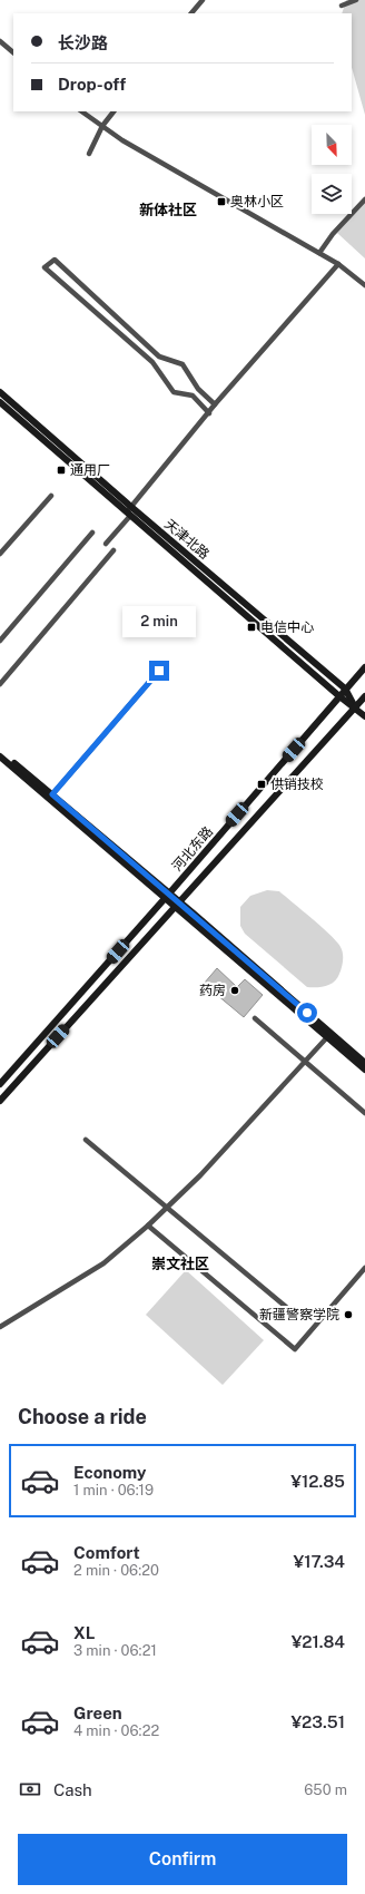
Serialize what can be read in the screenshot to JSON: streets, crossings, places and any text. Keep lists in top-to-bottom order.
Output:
{
  "streets": {
    "street": ["天津北路", "河北东路"]
  },
  "crossings": [
    ["天津北路", "河北东路"]
  ],
  "districts": ["新体社区", "崇文社区"],
  "places": {
    "transit": [
      "奥林小区",
      "通用厂",
      "电信中心",
      "供销技校"
    ],
    "other": ["药房", "新疆警察学院"]
  },
  "north": "bottom right",
  "page": {
    "banner": ["长沙路", "Drop-off"],
    "bubble": "2 min",
    "heading": "Choose a ride",
    "list": [
      {
        "name": "Economy",
        "note": "1 min · 06:19",
        "value": "¥12.85"
      },
      {
        "name": "Comfort",
        "note": "2 min · 06:20",
        "value": "¥17.34"
      },
      {
        "name": "XL",
        "note": "3 min · 06:21",
        "value": "¥21.84"
      },
      {
        "name": "Green",
        "note": "4 min · 06:22",
        "value": "¥23.51"
      }
    ],
    "pay": ["Cash", "650 m"],
    "buttons": "Confirm"
  }
}
